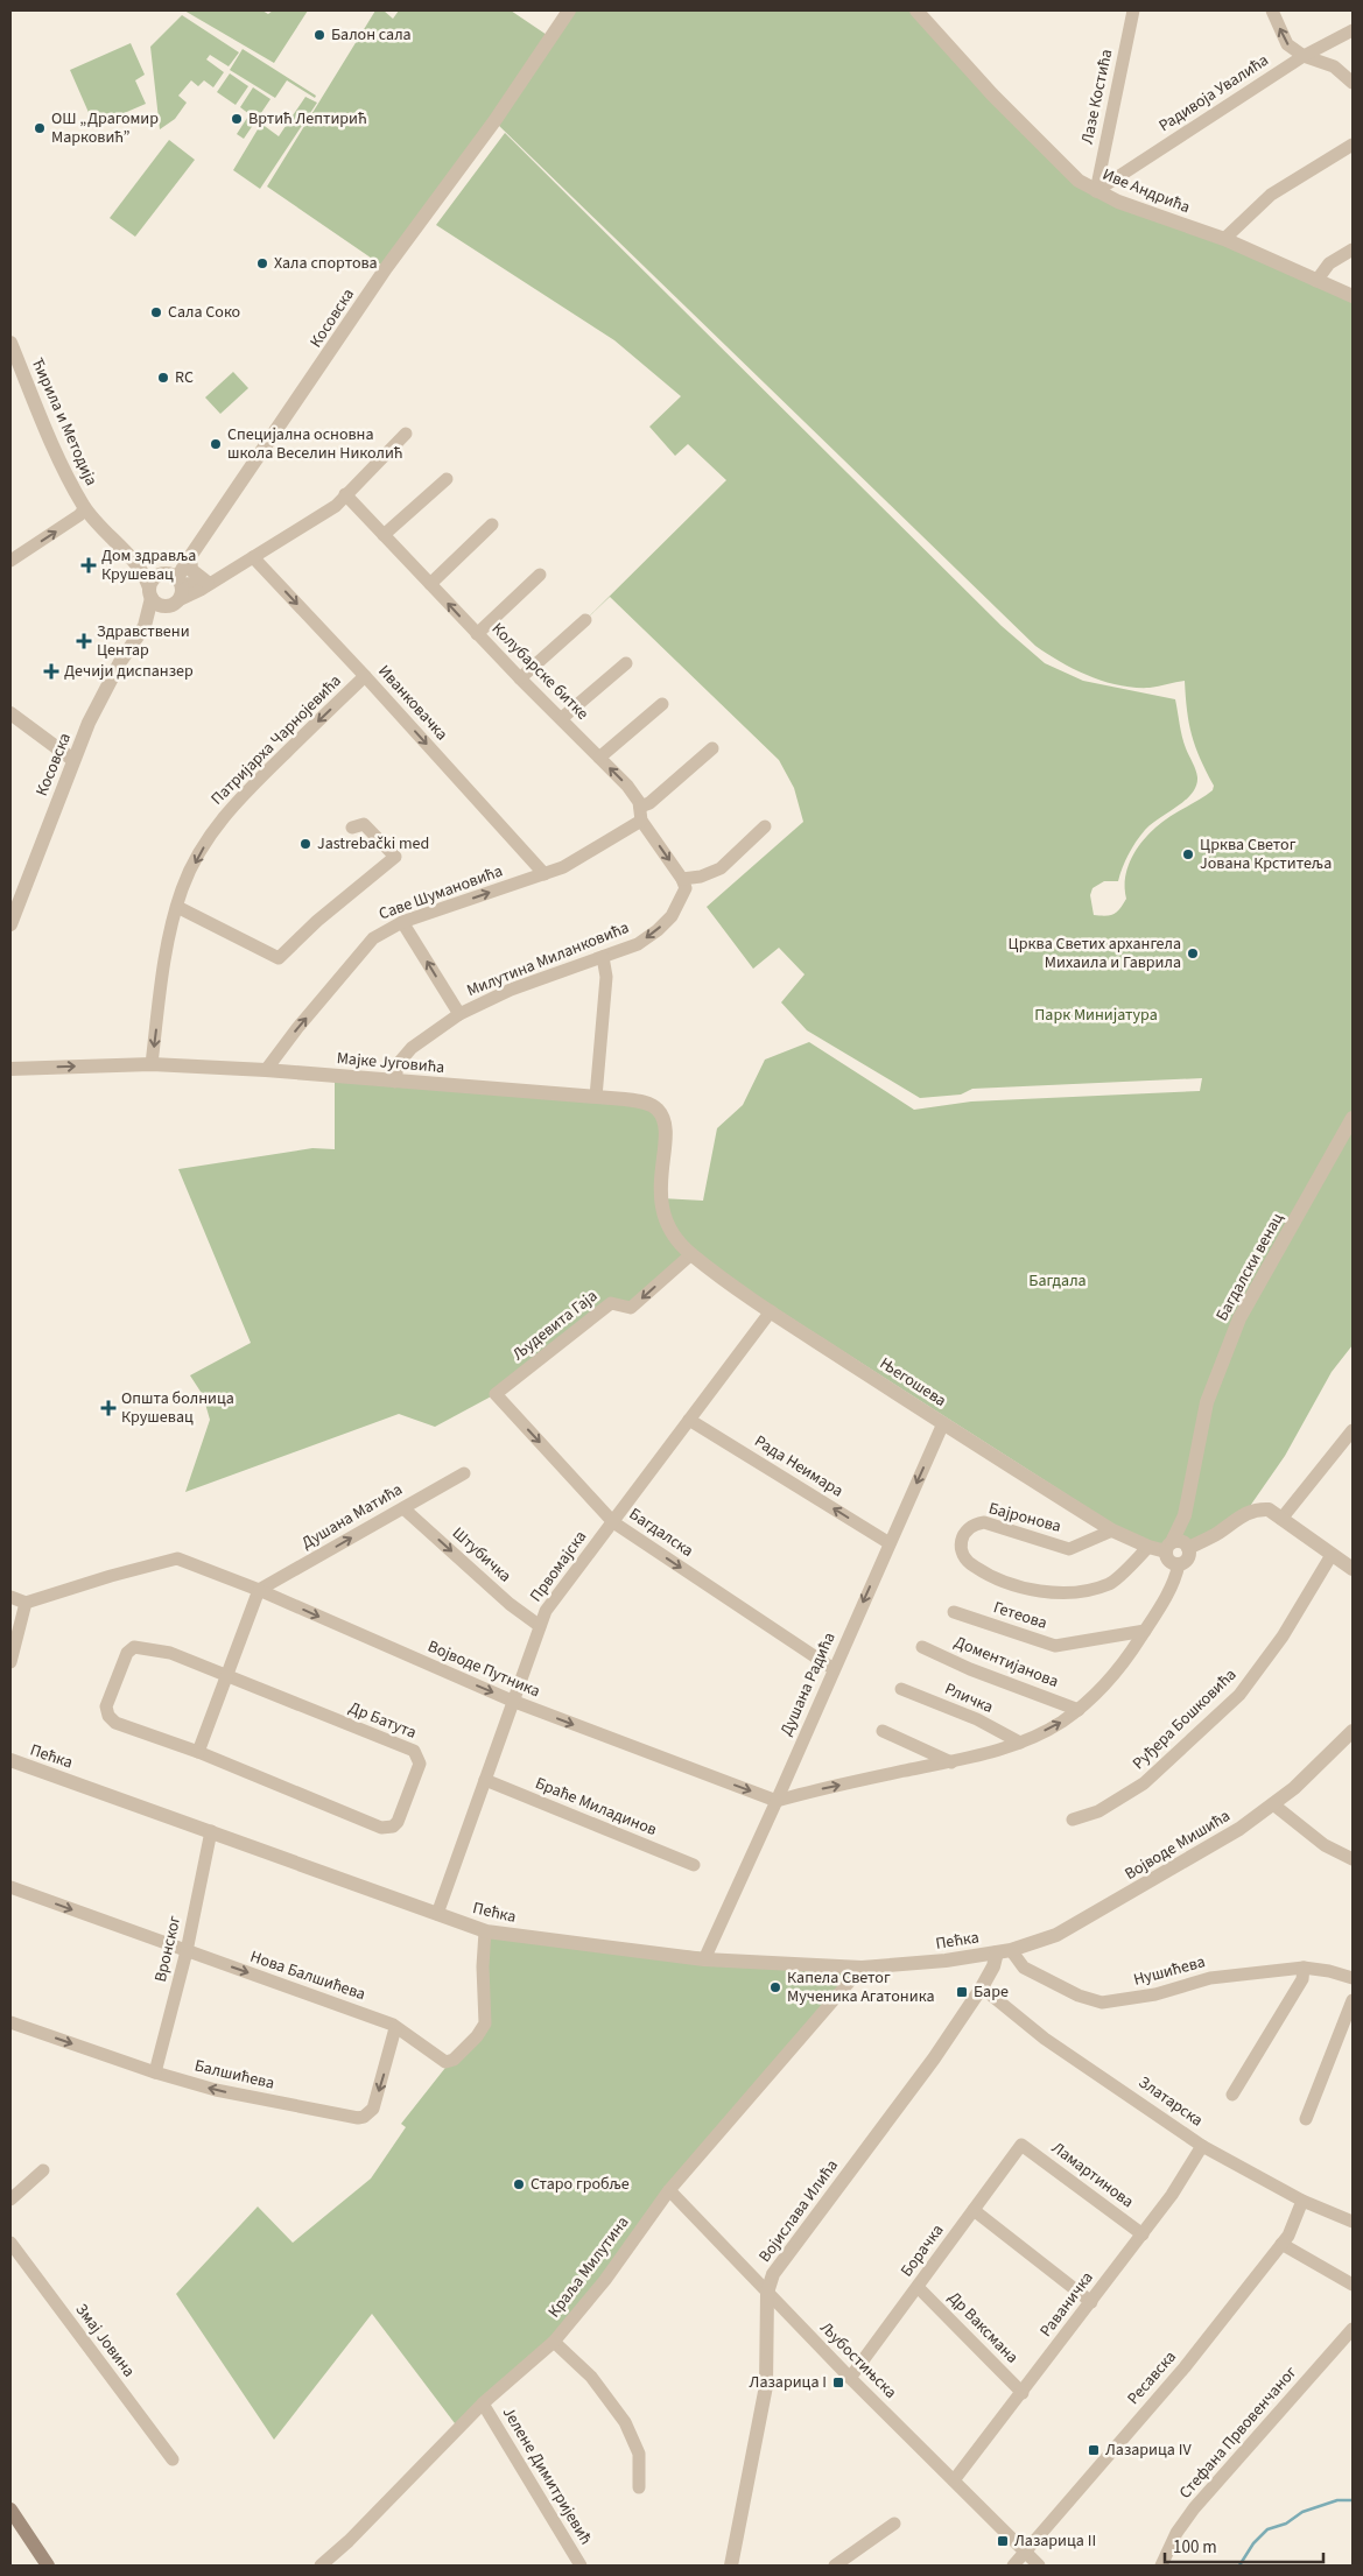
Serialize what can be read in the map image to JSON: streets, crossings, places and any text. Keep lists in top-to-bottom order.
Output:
{
  "streets": {
    "street": [
      "Радивоја Увалића",
      "Лазе Костића",
      "Иве Андрића",
      "Косовска",
      "Ћирила и Методија",
      "Колубарске битке",
      "Иванковачка",
      "Патријарха Чарнојевића",
      "Саве Шумановића",
      "Милутина Миланковића",
      "Мајке Југовића",
      "Багдалски венац",
      "Људевита Гаја",
      "Његошева",
      "Рада Неимара",
      "Душана Матића",
      "Бајронова",
      "Багдалска",
      "Штубичка",
      "Првомајска",
      "Гетеова",
      "Доментијанова",
      "Војводе Путника",
      "Душана Радића",
      "Рличка",
      "Руђера Бошковића",
      "Др Батута",
      "Пећка",
      "Браће Миладинов",
      "Војводе Мишића",
      "Вронског",
      "Нушићева",
      "Нова Балшићева",
      "Балшићева",
      "Златарска",
      "Ламартинова",
      "Војислава Илића",
      "Борачка",
      "Краља Милутина",
      "Раваничка",
      "Др Ваксмана",
      "Змај Јовина",
      "Љубостињска",
      "Ресавска",
      "Стефана Првовенчаног",
      "Јелене Димитријевић"
    ]
  },
  "crossings": [
    ["Радивоја Увалића", "Лазе Костића"],
    ["Радивоја Увалића", "Иве Андрића"],
    ["Лазе Костића", "Иве Андрића"],
    ["Косовска", "Ћирила и Методија"],
    ["Иванковачка", "Патријарха Чарнојевића"],
    ["Иванковачка", "Саве Шумановића"],
    ["Патријарха Чарнојевића", "Мајке Југовића"],
    ["Саве Шумановића", "Мајке Југовића"],
    ["Милутина Миланковића", "Мајке Југовића"],
    ["Мајке Југовића", "Његошева"],
    ["Багдалски венац", "Његошева"],
    ["Људевита Гаја", "Његошева"],
    ["Људевита Гаја", "Багдалска"],
    ["Његошева", "Бајронова"],
    ["Његошева", "Првомајска"],
    ["Његошева", "Душана Радића"],
    ["Рада Неимара", "Првомајска"],
    ["Рада Неимара", "Душана Радића"],
    ["Душана Матића", "Штубичка"],
    ["Душана Матића", "Војводе Путника"],
    ["Багдалска", "Првомајска"],
    ["Багдалска", "Душана Радића"],
    ["Штубичка", "Првомајска"],
    ["Првомајска", "Војводе Путника"],
    ["Првомајска", "Пећка"],
    ["Првомајска", "Браће Миладинов"],
    ["Војводе Путника", "Душана Радића"],
    ["Душана Радића", "Пећка"],
    ["Пећка", "Војводе Мишића"],
    ["Пећка", "Вронског"],
    ["Пећка", "Нушићева"],
    ["Пећка", "Нова Балшићева"],
    ["Пећка", "Војислава Илића"],
    ["Пећка", "Краља Милутина"],
    ["Војводе Мишића", "Нушићева"],
    ["Војводе Мишића", "Војислава Илића"],
    ["Вронског", "Нова Балшићева"],
    ["Вронског", "Балшићева"],
    ["Нушићева", "Војислава Илића"],
    ["Нова Балшићева", "Балшићева"],
    ["Златарска", "Војислава Илића"],
    ["Златарска", "Раваничка"],
    ["Златарска", "Ресавска"],
    ["Ламартинова", "Борачка"],
    ["Ламартинова", "Раваничка"],
    ["Војислава Илића", "Љубостињска"],
    ["Борачка", "Др Ваксмана"],
    ["Борачка", "Љубостињска"],
    ["Краља Милутина", "Љубостињска"],
    ["Краља Милутина", "Јелене Димитријевић"],
    ["Раваничка", "Др Ваксмана"],
    ["Раваничка", "Љубостињска"],
    ["Љубостињска", "Ресавска"]
  ],
  "one_way": [
    "Иванковачка",
    "Патријарха Чарнојевића",
    "Саве Шумановића",
    "Људевита Гаја",
    "Рада Неимара",
    "Душана Матића",
    "Багдалска",
    "Штубичка",
    "Војводе Путника",
    "Душана Радића",
    "Нова Балшићева"
  ],
  "parks": ["Парк Минијатура", "Багдала"],
  "places": {
    "other": [
      "Балон сала",
      "Вртић Лептирић",
      "ОШ „Драгомир Марковић”",
      "Хала спортова",
      "Сала Соко",
      "RC",
      "Специјална основна школа Веселин Николић",
      "Jastrebački med",
      "Црква Светог Јована Крститеља",
      "Црква Светих архангела Михаила и Гаврила",
      "Капела Светог Мученика Агатоника",
      "Старо гробље"
    ],
    "health": [
      "Дом здравља Крушевац",
      "Здравствени Центар",
      "Дечији диспанзер",
      "Општа болница Крушевац"
    ],
    "transit": [
      "Баре",
      "Лазарица I",
      "Лазарица IV",
      "Лазарица II"
    ]
  },
  "scale_bar": "100 m"
}
